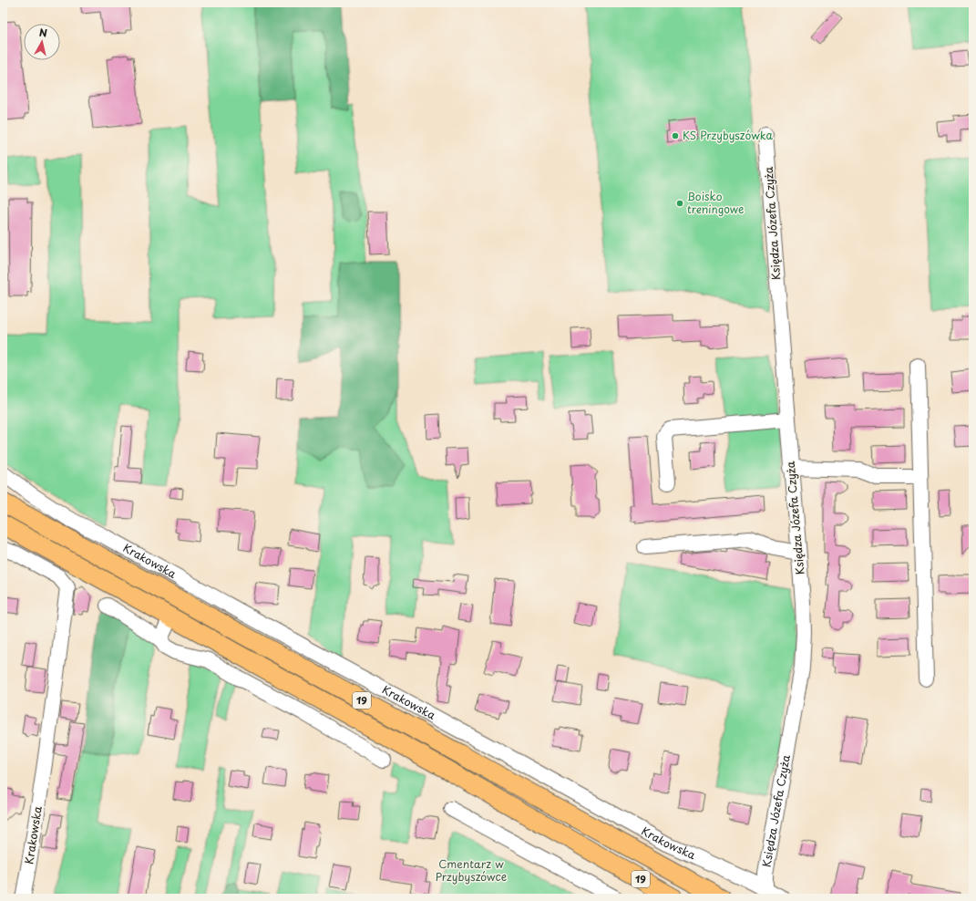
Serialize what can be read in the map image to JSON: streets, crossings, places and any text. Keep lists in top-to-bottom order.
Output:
{
  "streets": {
    "main road": ["Krakowska", "19"],
    "street": ["Księdza Józefa Czyża"]
  },
  "crossings": [
    ["Księdza Józefa Czyża", "Krakowska"]
  ],
  "parks": ["Cmentarz w Przybyszówce"],
  "places": ["KS Przybyszówka", "Boisko treningowe"],
  "north": "top"
}
